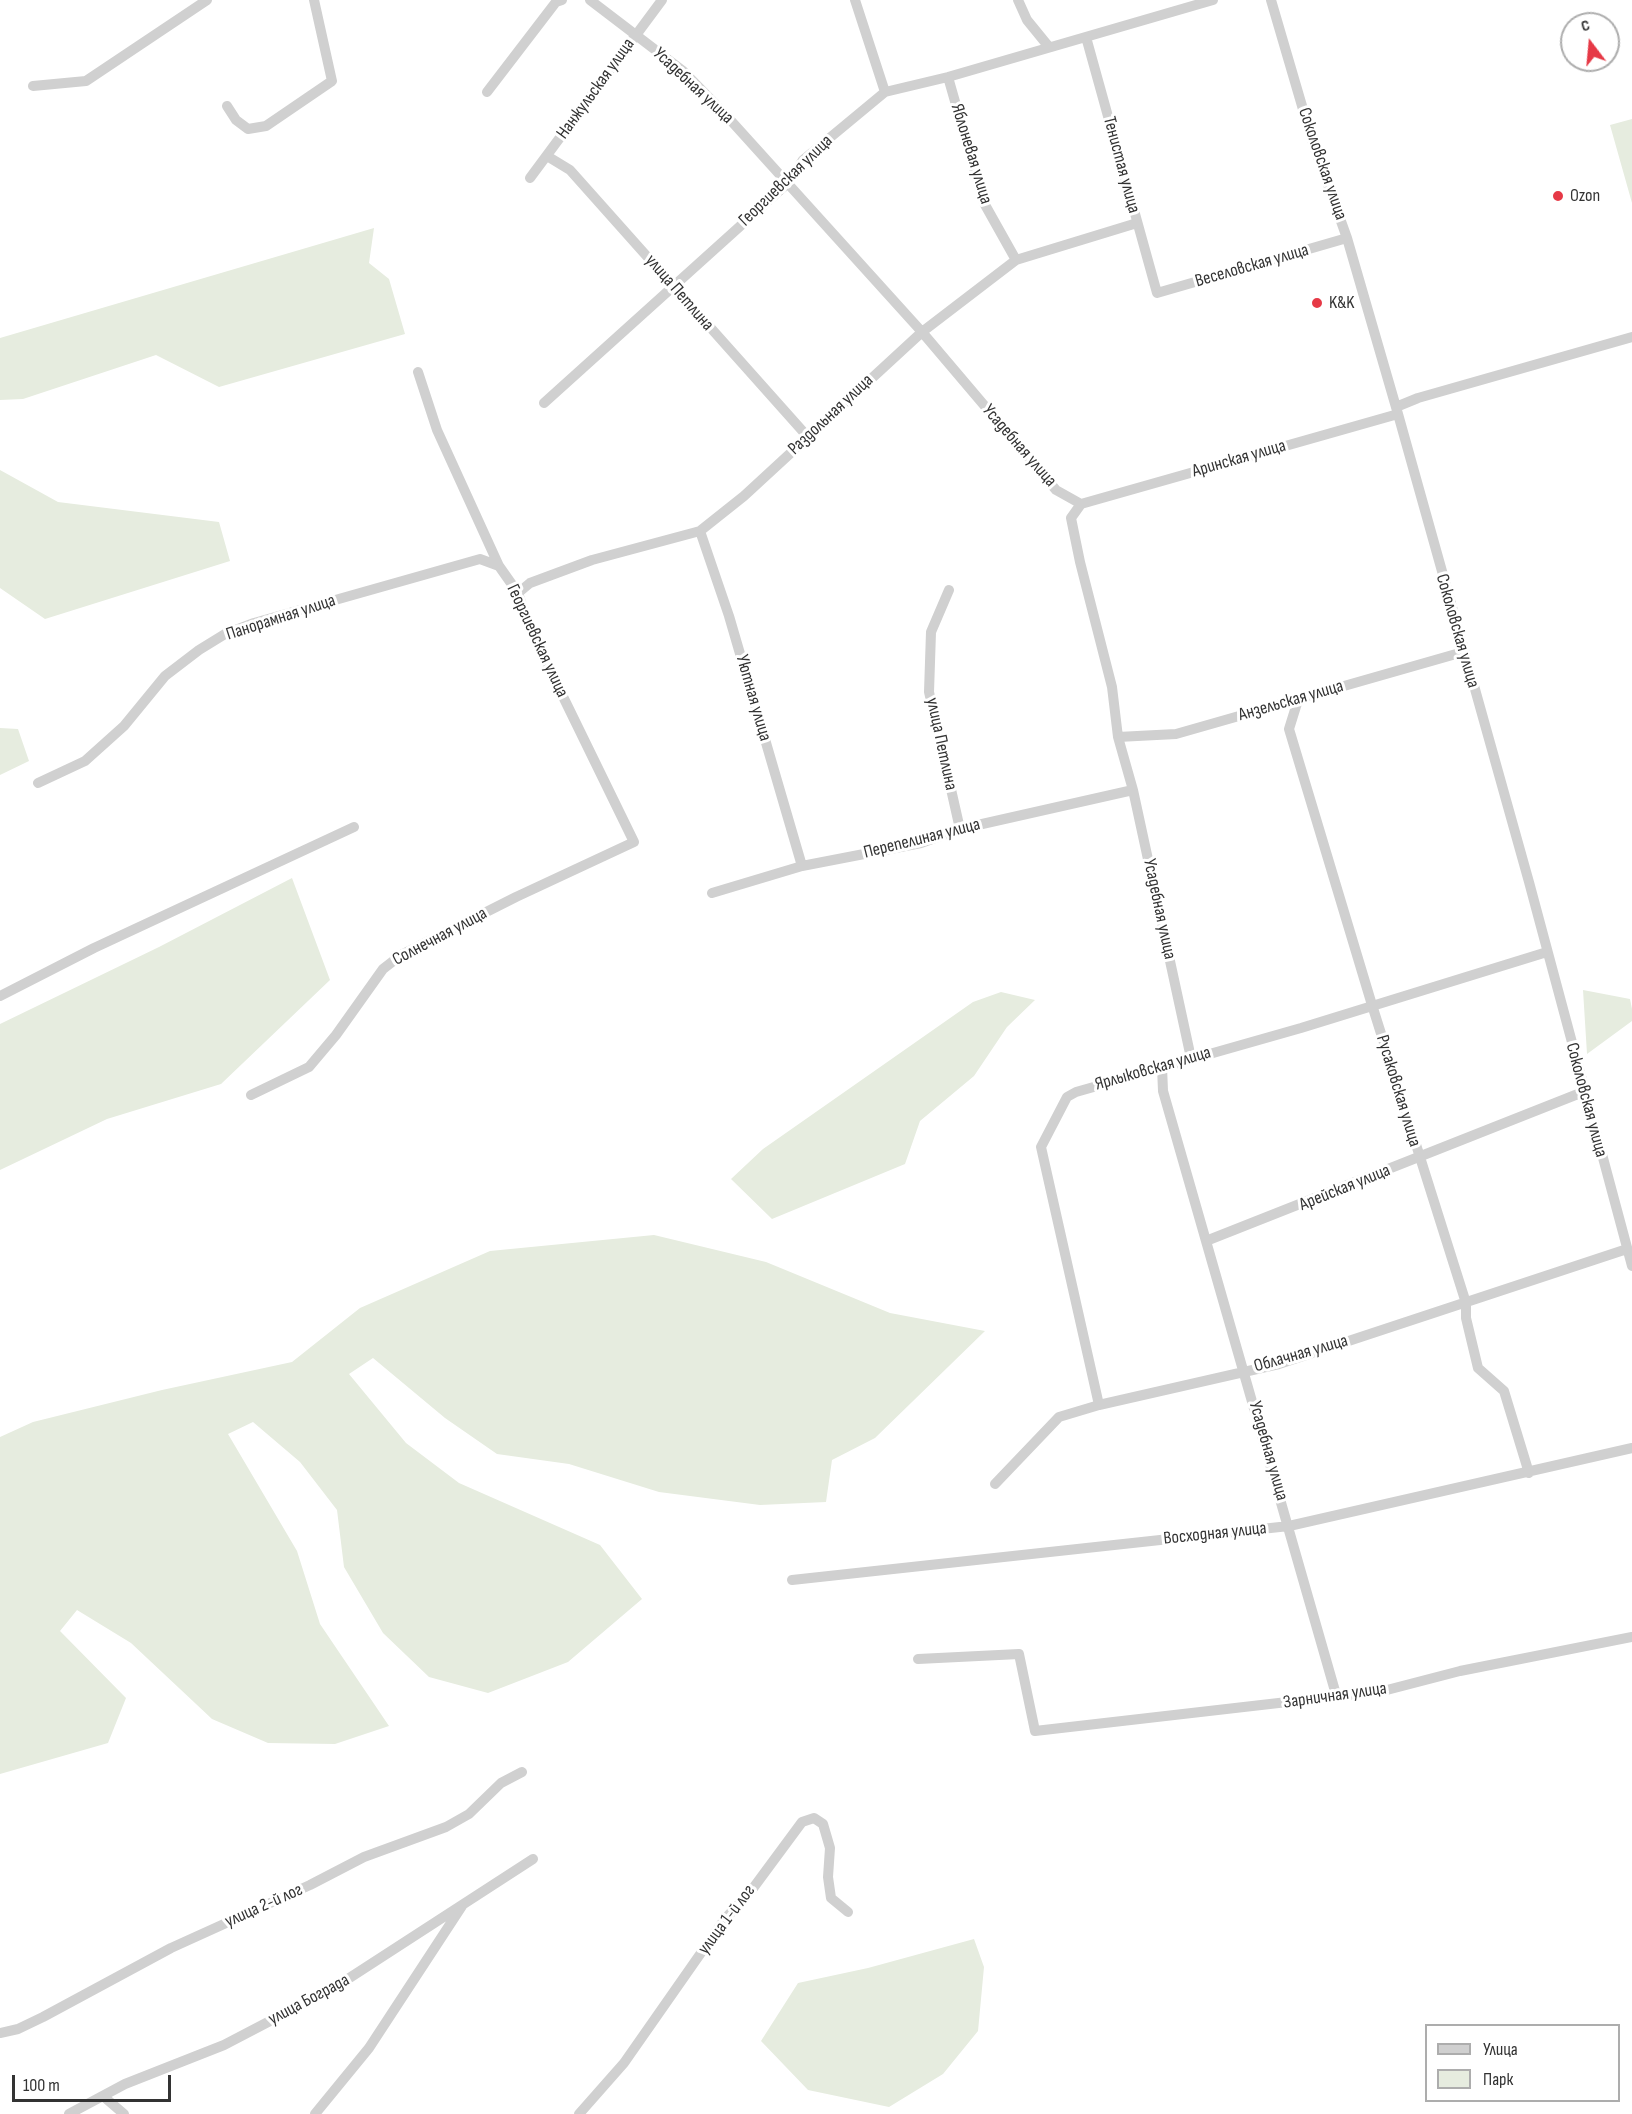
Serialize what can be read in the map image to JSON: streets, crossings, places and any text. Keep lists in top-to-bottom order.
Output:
{
  "streets": {
    "street": [
      "Усадебная улица",
      "Нанжульская улица",
      "Яблоневая улица",
      "Соколовская улица",
      "Тенистая улица",
      "Георгиевская улица",
      "Веселовская улица",
      "улица Петлина",
      "Раздольная улица",
      "Аринская улица",
      "Панорамная улица",
      "Уютная улица",
      "Анзельская улица",
      "Перепелиная улица",
      "Солнечная улица",
      "Ярлыковская улица",
      "Русаковская улица",
      "Арейская улица",
      "Облачная улица",
      "Восходная улица",
      "Зарничная улица",
      "улица 2-й лог",
      "улица 1-й лог",
      "улица Бограда"
    ]
  },
  "crossings": [
    ["Усадебная улица", "Нанжульская улица"],
    ["Усадебная улица", "Георгиевская улица"],
    ["Усадебная улица", "Раздольная улица"],
    ["Усадебная улица", "Аринская улица"],
    ["Усадебная улица", "Анзельская улица"],
    ["Усадебная улица", "Перепелиная улица"],
    ["Усадебная улица", "Ярлыковская улица"],
    ["Усадебная улица", "Арейская улица"],
    ["Усадебная улица", "Облачная улица"],
    ["Усадебная улица", "Восходная улица"],
    ["Усадебная улица", "Зарничная улица"],
    ["Нанжульская улица", "улица Петлина"],
    ["Яблоневая улица", "Георгиевская улица"],
    ["Яблоневая улица", "Раздольная улица"],
    ["Соколовская улица", "Веселовская улица"],
    ["Соколовская улица", "Аринская улица"],
    ["Соколовская улица", "Анзельская улица"],
    ["Соколовская улица", "Ярлыковская улица"],
    ["Соколовская улица", "Арейская улица"],
    ["Соколовская улица", "Облачная улица"],
    ["Тенистая улица", "Георгиевская улица"],
    ["Тенистая улица", "Веселовская улица"],
    ["Тенистая улица", "Раздольная улица"],
    ["Георгиевская улица", "улица Петлина"],
    ["Георгиевская улица", "Раздольная улица"],
    ["Георгиевская улица", "Панорамная улица"],
    ["Георгиевская улица", "Солнечная улица"],
    ["улица Петлина", "Раздольная улица"],
    ["улица Петлина", "Перепелиная улица"],
    ["Раздольная улица", "Уютная улица"],
    ["Уютная улица", "Перепелиная улица"],
    ["Анзельская улица", "Русаковская улица"],
    ["Ярлыковская улица", "Русаковская улица"],
    ["Ярлыковская улица", "Облачная улица"],
    ["Русаковская улица", "Арейская улица"],
    ["Русаковская улица", "Облачная улица"],
    ["Русаковская улица", "Восходная улица"]
  ],
  "places": ["Ozon", "K&K"],
  "legend": ["Улица", "Парк"],
  "scale_bar": "100 m",
  "north": "top"
}
